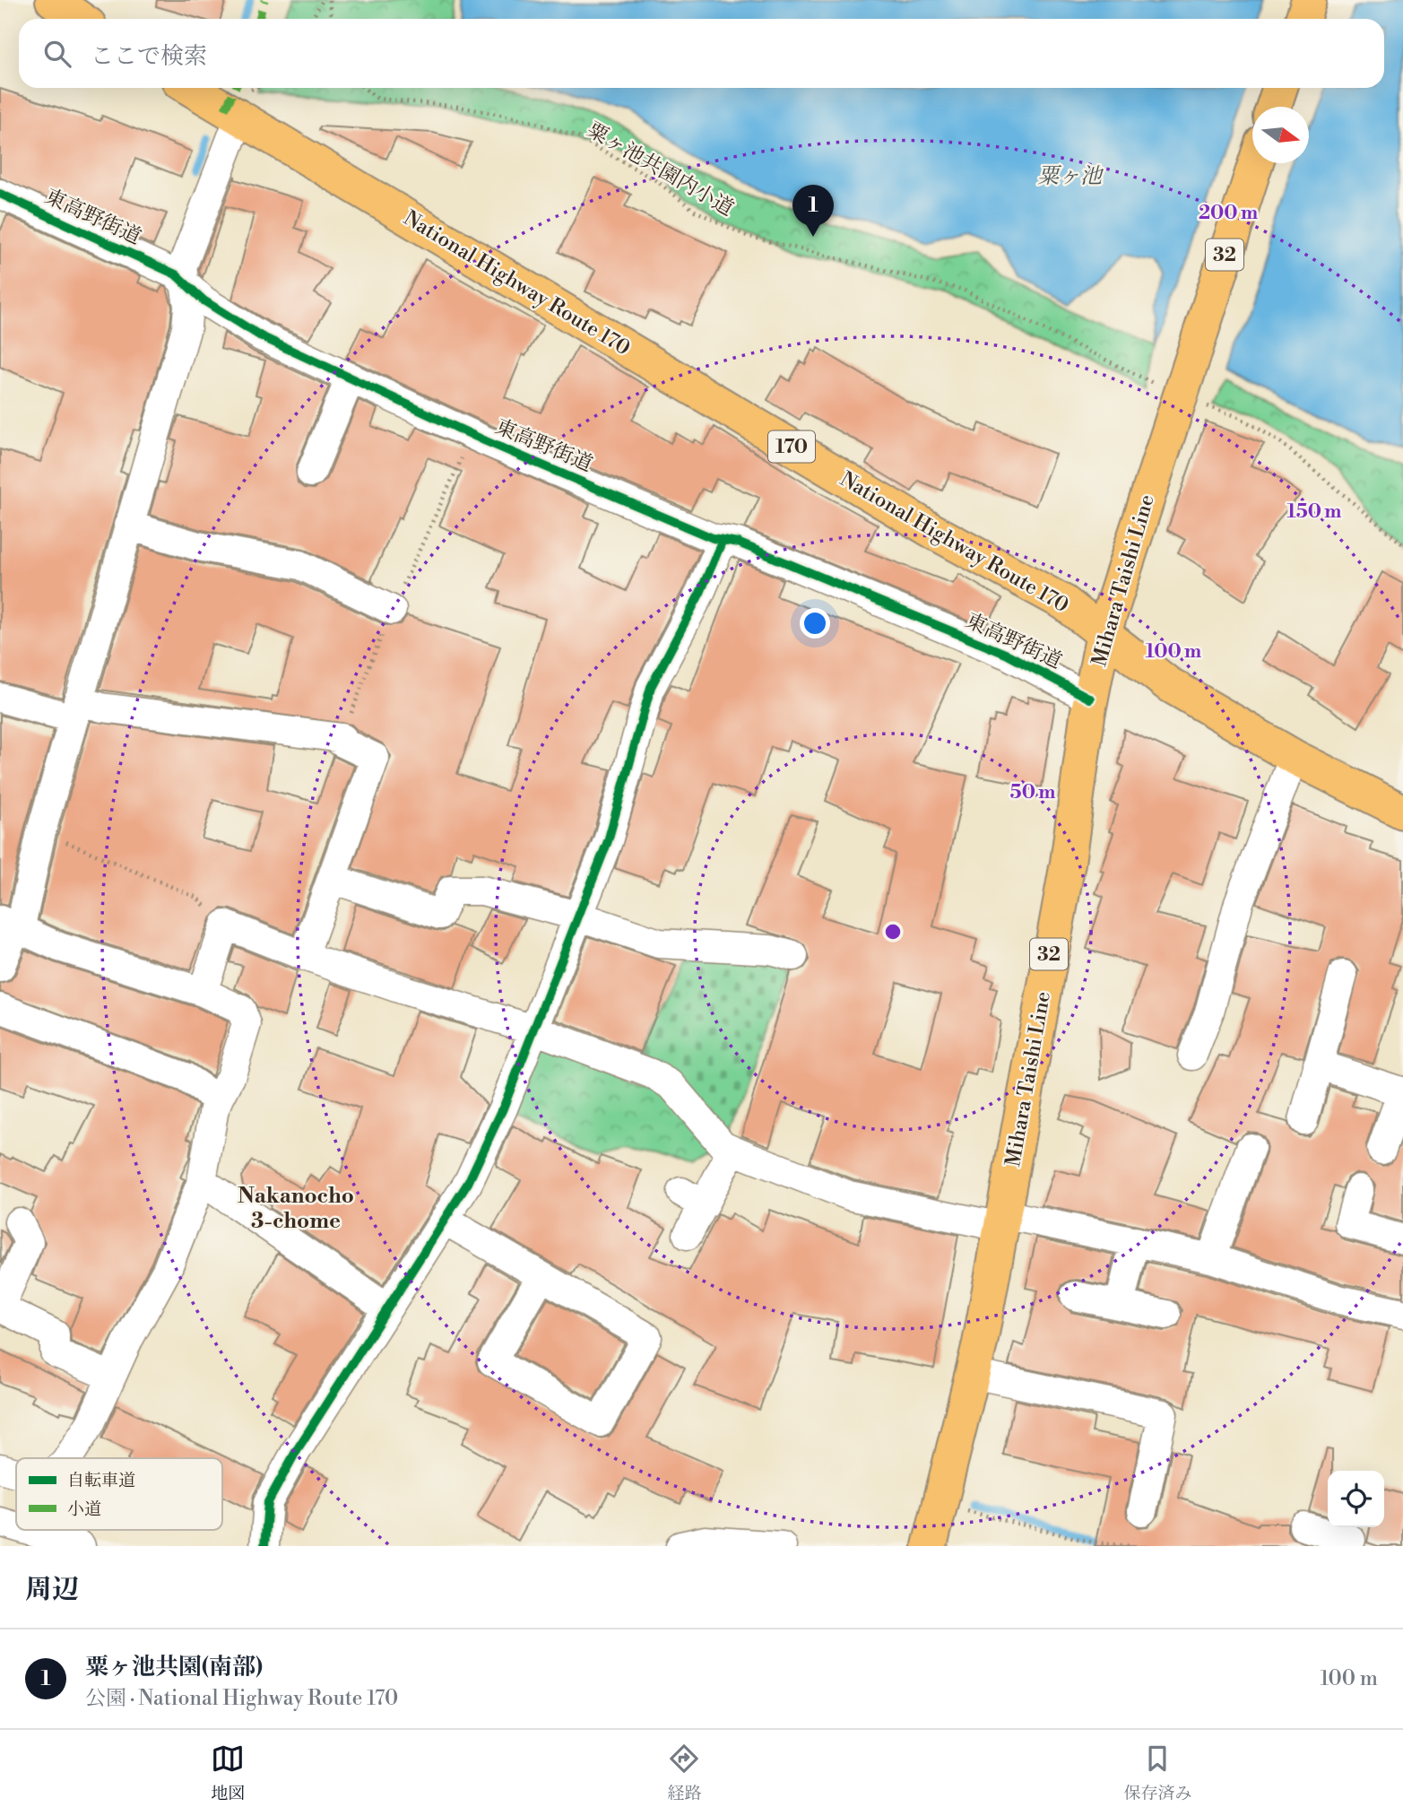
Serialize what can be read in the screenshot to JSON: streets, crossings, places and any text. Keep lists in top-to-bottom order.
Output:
{
  "streets": {
    "main road": [
      "32",
      "National Highway Route 170",
      "170",
      "Mihara Taishi Line"
    ],
    "street": ["東高野街道"],
    "path": ["粟ヶ池共園内小道"]
  },
  "crossings": [
    ["東高野街道", "Mihara Taishi Line"],
    ["National Highway Route 170", "Mihara Taishi Line"]
  ],
  "districts": ["Nakanocho 3-chome"],
  "water": ["粟ヶ池"],
  "legend": ["自転車道", "小道"],
  "north": "right",
  "page": {
    "search": "ここで検索",
    "pins": "1",
    "heading": "周辺",
    "list": [
      {
        "mark": "1",
        "name": "粟ヶ池共園(南部)",
        "note": "公園 · National Highway Route 170",
        "value": "100 m"
      }
    ],
    "nav": ["地図", "経路", "保存済み"]
  },
  "rings": [
    "200 m",
    "150 m",
    "100 m",
    "50 m"
  ]
}
